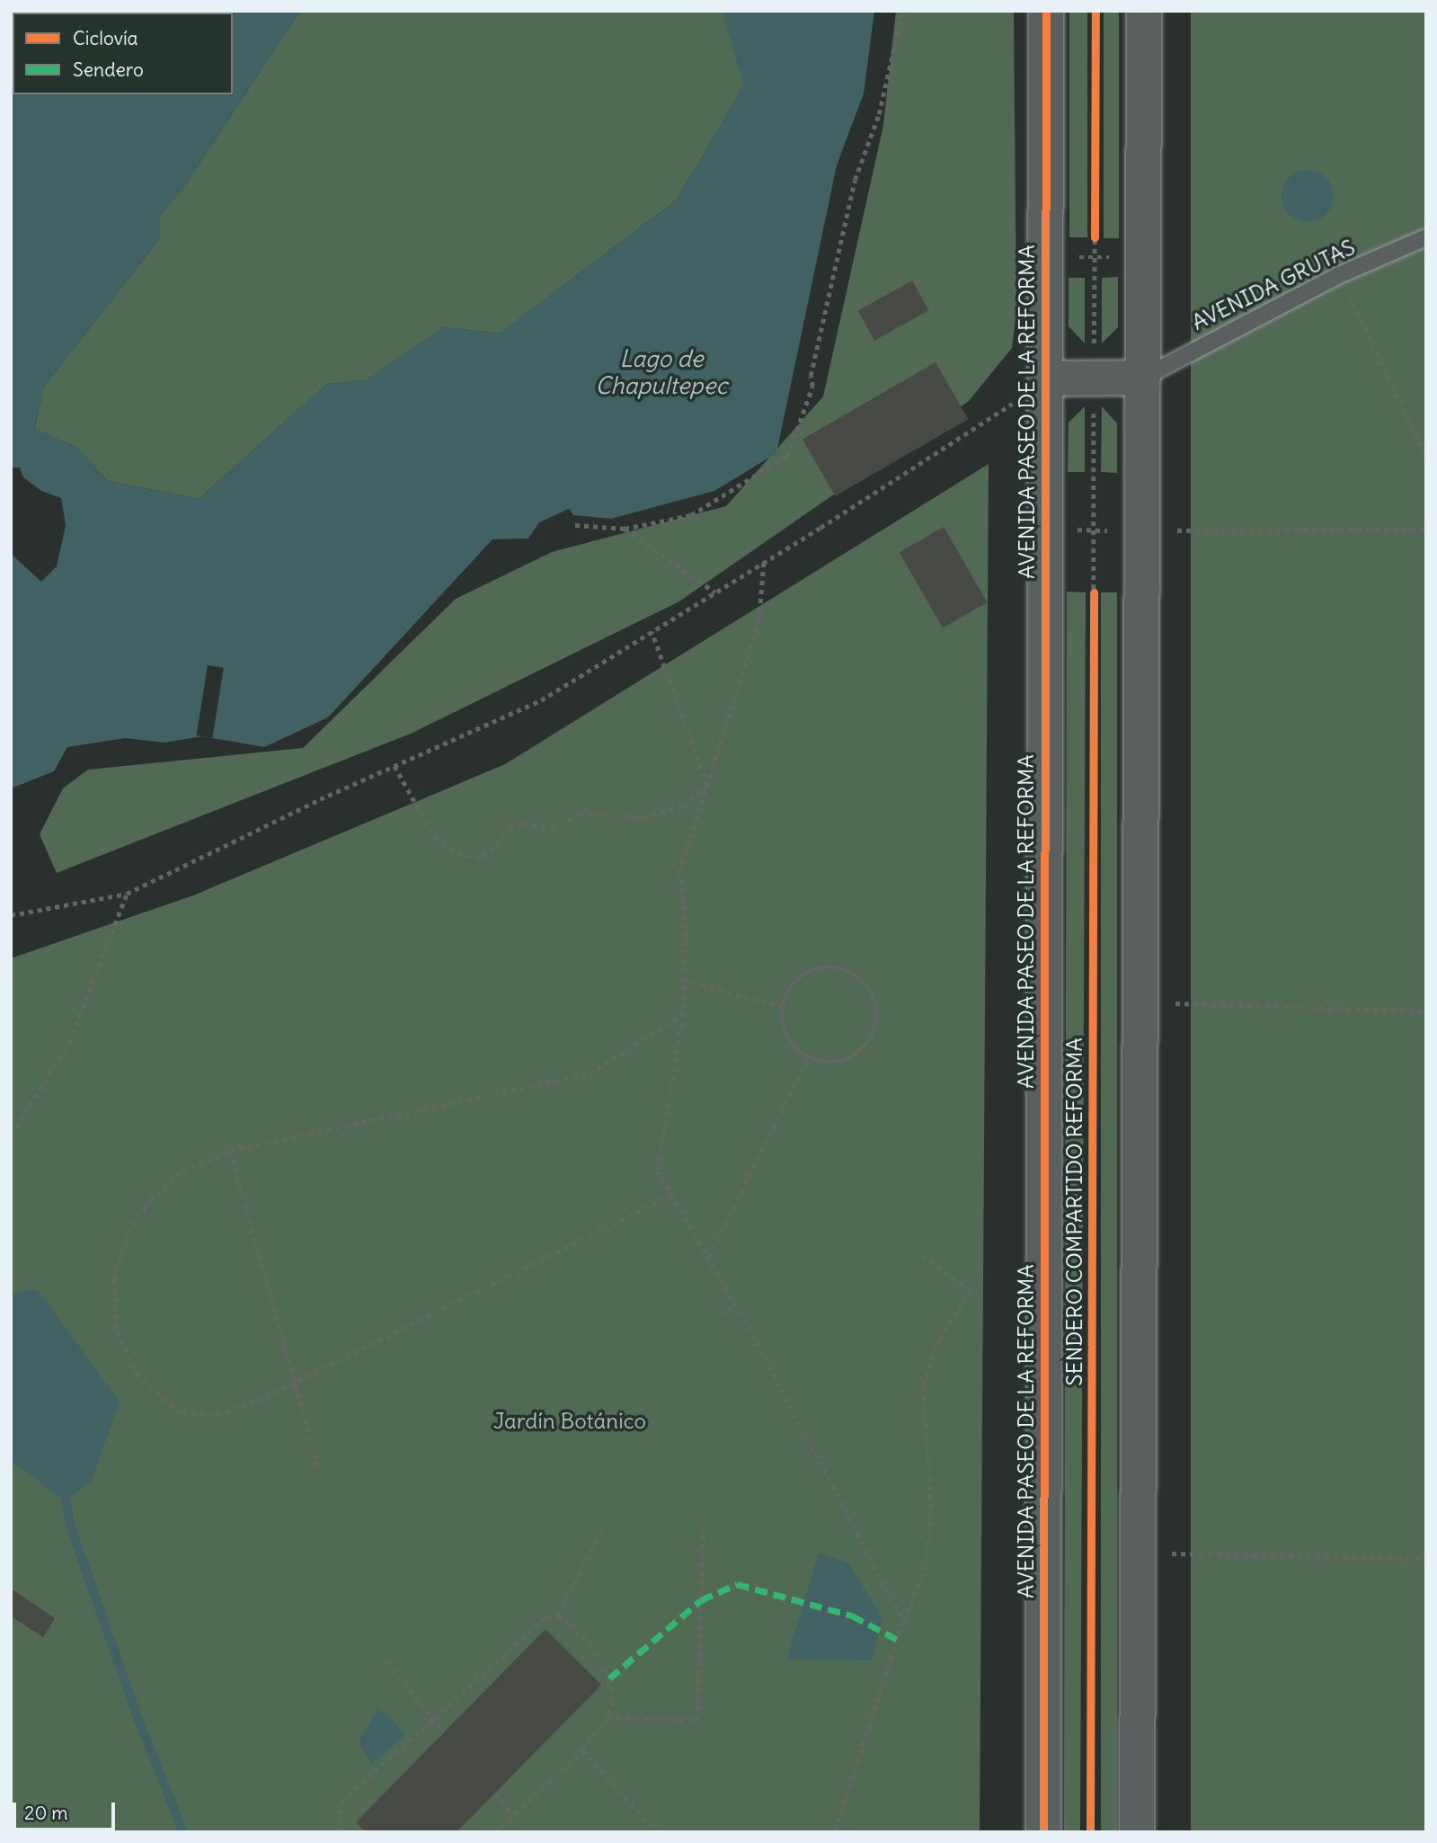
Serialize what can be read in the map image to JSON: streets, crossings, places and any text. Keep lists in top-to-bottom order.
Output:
{
  "streets": {
    "main road": ["AVENIDA PASEO DE LA REFORMA"],
    "lane": ["AVENIDA GRUTAS"],
    "cycle path": ["SENDERO COMPARTIDO REFORMA"]
  },
  "water": ["Lago de Chapultepec"],
  "parks": ["Jardín Botánico"],
  "legend": ["Ciclovía", "Sendero"],
  "scale_bar": "20 m"
}
